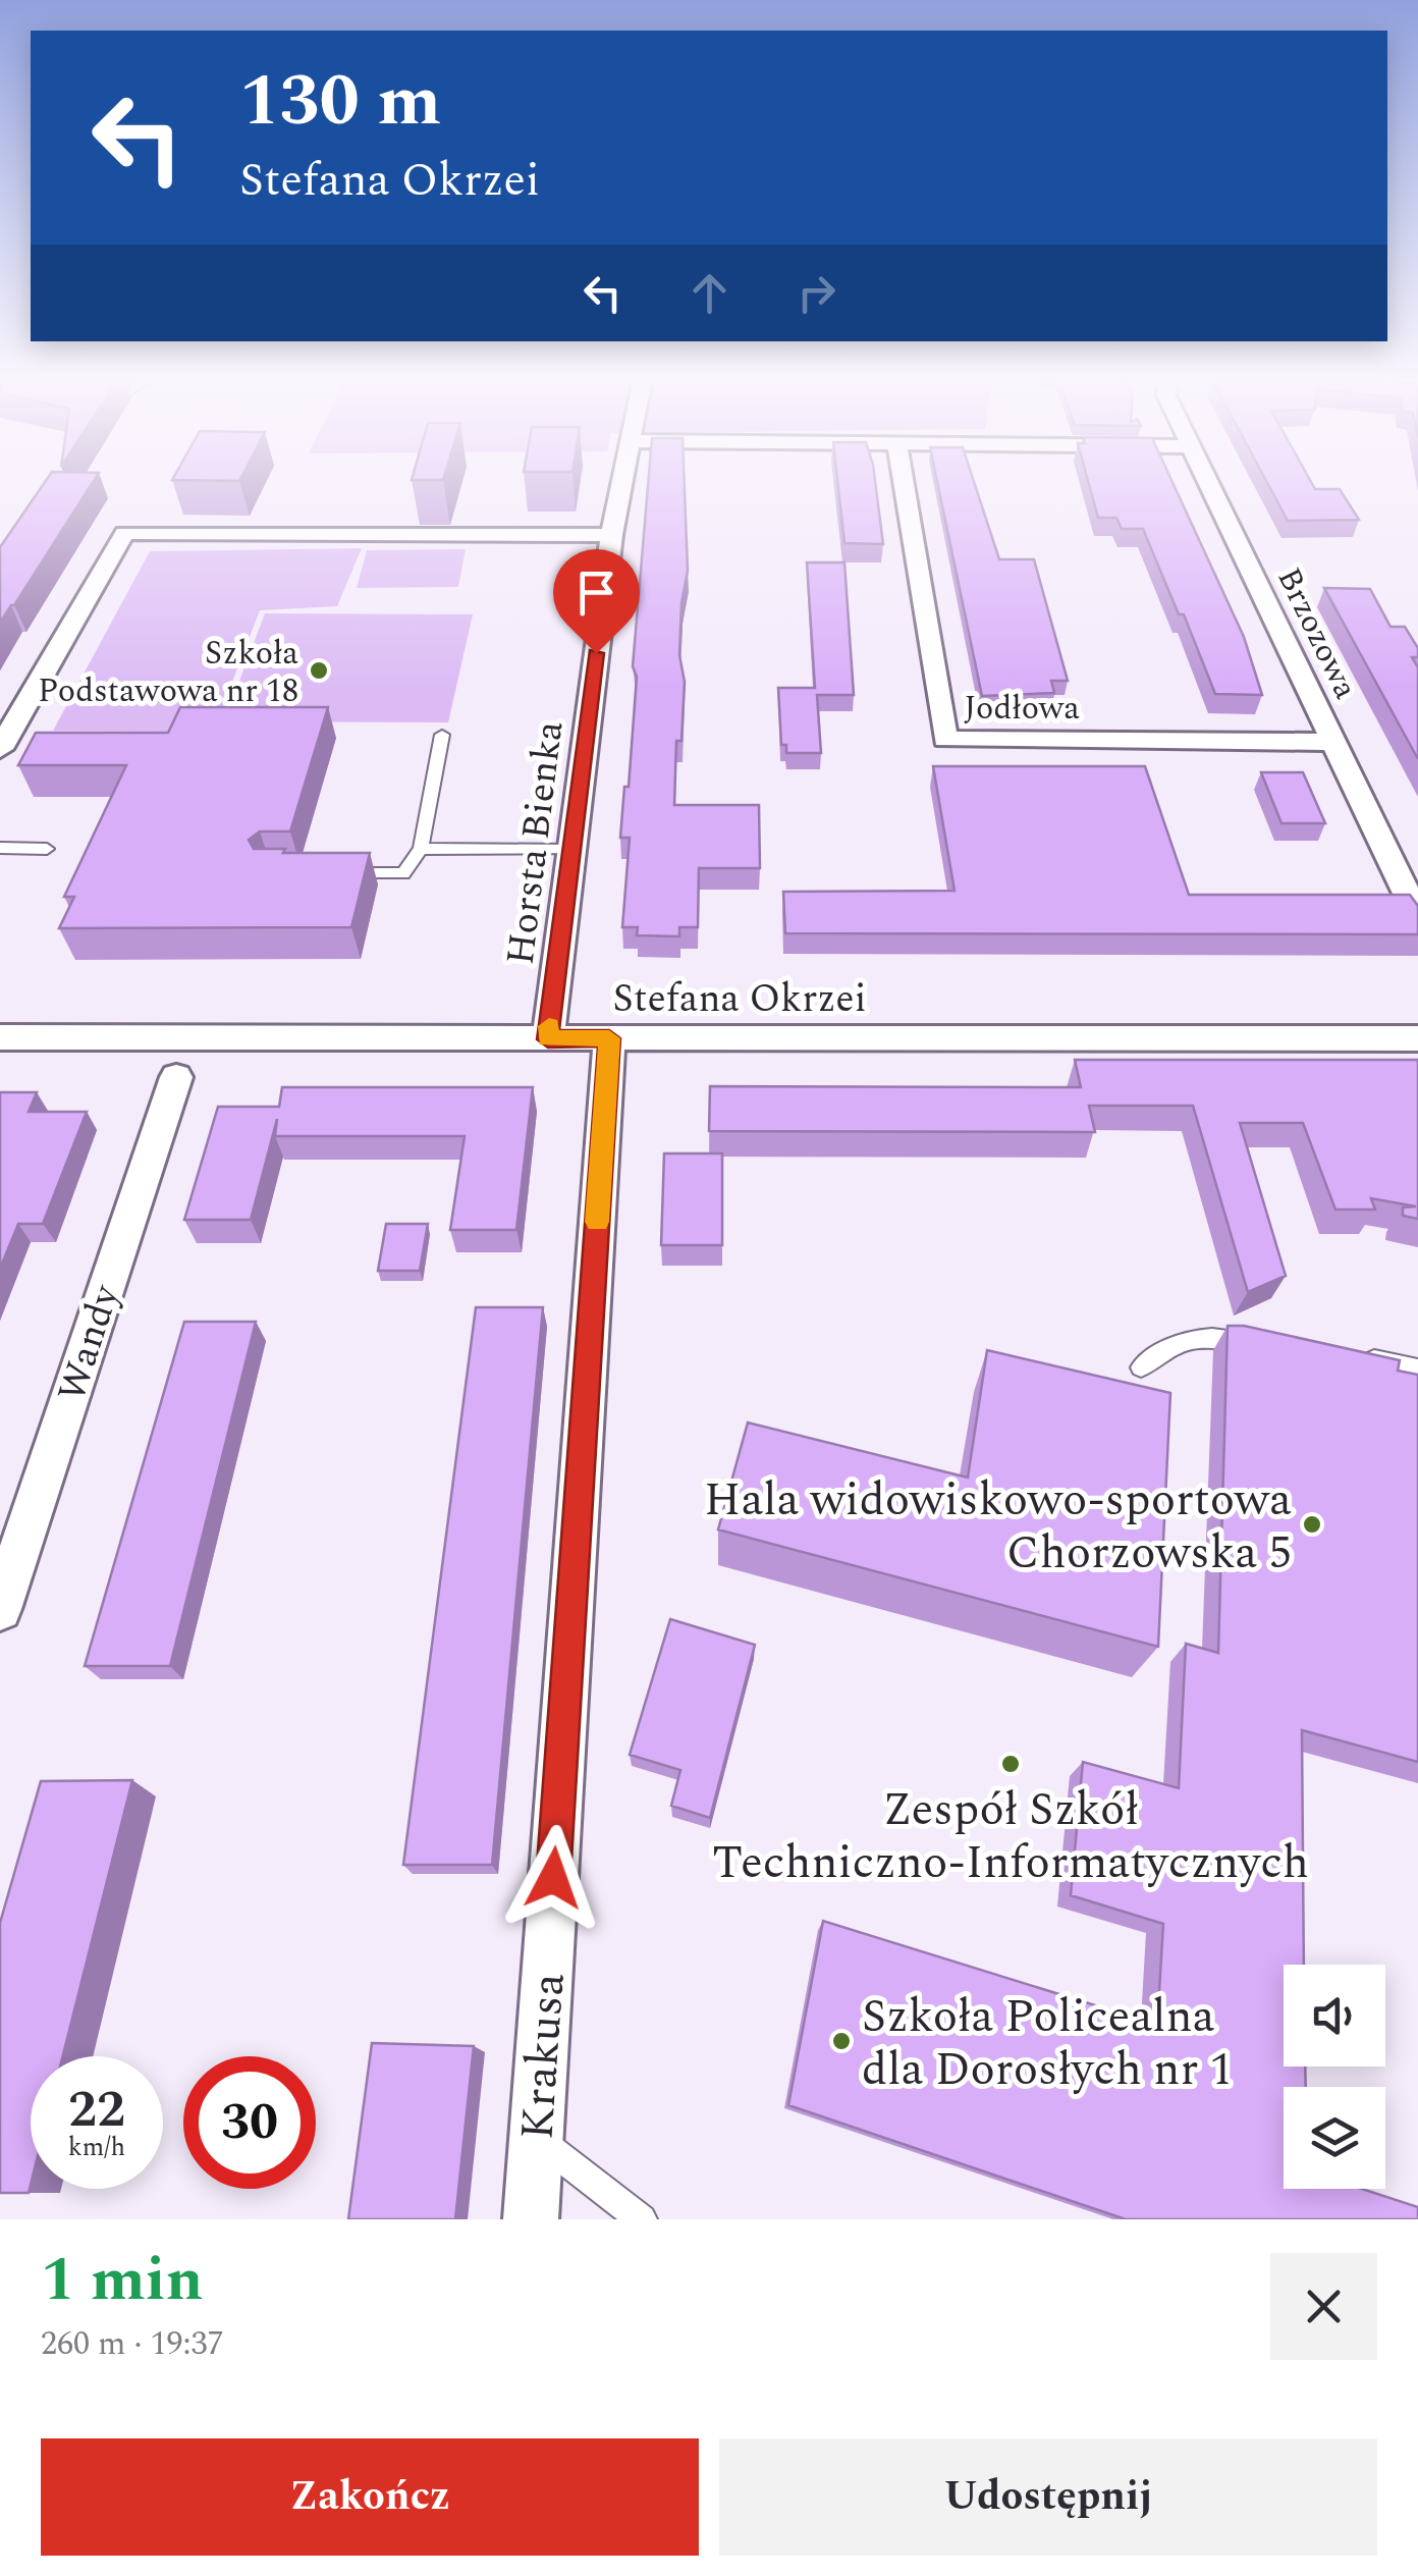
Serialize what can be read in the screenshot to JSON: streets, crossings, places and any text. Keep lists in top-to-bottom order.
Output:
{
  "streets": {
    "street": [
      "Brzozowa",
      "Jodłowa",
      "Horsta Bienka",
      "Stefana Okrzei",
      "Wandy",
      "Krakusa"
    ]
  },
  "crossings": [
    ["Brzozowa", "Jodłowa"],
    ["Horsta Bienka", "Stefana Okrzei"],
    ["Stefana Okrzei", "Krakusa"]
  ],
  "places": [
    "Szkoła Podstawowa nr 18",
    "Hala widowiskowo-sportowa Chorzowska 5",
    "Zespół Szkół Techniczno-Informatycznych",
    "Szkoła Policealna dla Dorosłych nr 1"
  ],
  "page": {
    "turn": ["130 m", "Stefana Okrzei"],
    "speed": "22 km/h",
    "limit": "30",
    "heading": ["1 min", "260 m · 19:37"],
    "buttons": ["Zakończ", "Udostępnij"]
  }
}
